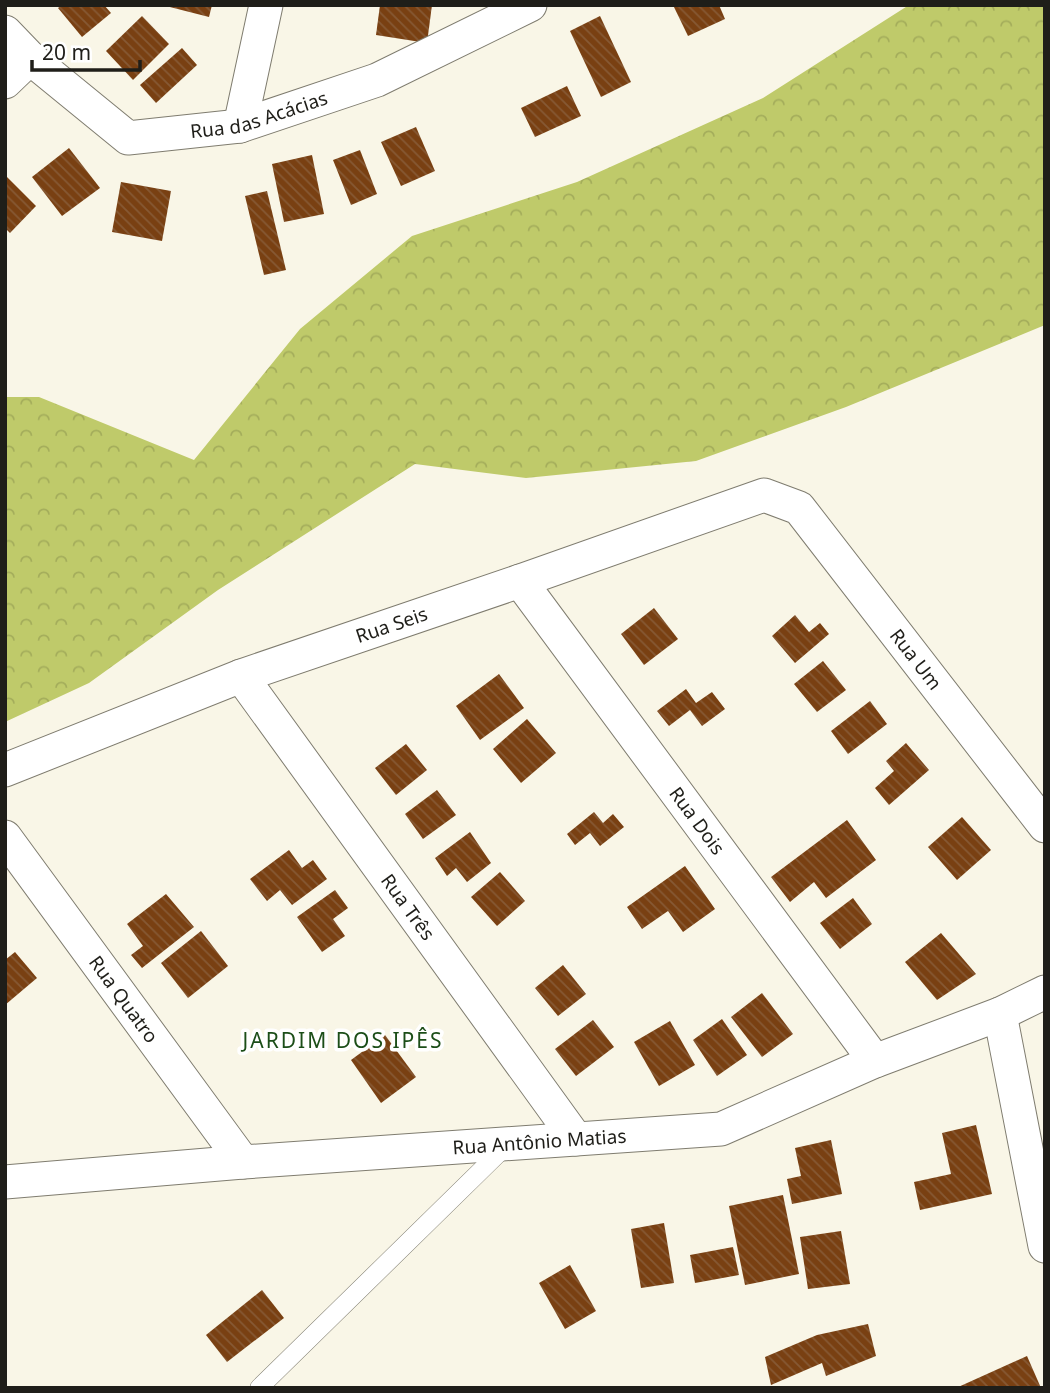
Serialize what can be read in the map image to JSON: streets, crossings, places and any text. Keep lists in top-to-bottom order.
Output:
{
  "streets": {
    "street": [
      "Rua das Acácias",
      "Rua Seis",
      "Rua Um",
      "Rua Dois",
      "Rua Três",
      "Rua Quatro",
      "Rua Antônio Matias"
    ]
  },
  "crossings": [
    ["Rua Seis", "Rua Um"],
    ["Rua Seis", "Rua Dois"],
    ["Rua Seis", "Rua Três"],
    ["Rua Dois", "Rua Antônio Matias"],
    ["Rua Três", "Rua Antônio Matias"],
    ["Rua Quatro", "Rua Antônio Matias"]
  ],
  "districts": ["JARDIM DOS IPÊS"],
  "scale_bar": "20 m"
}
